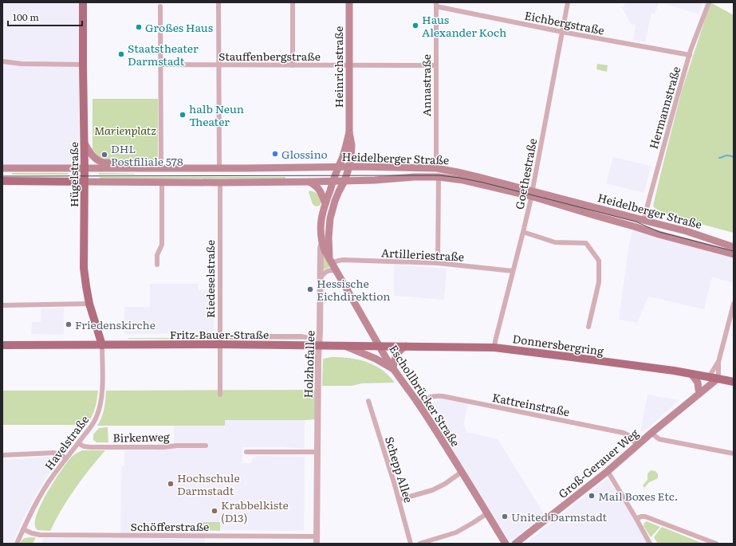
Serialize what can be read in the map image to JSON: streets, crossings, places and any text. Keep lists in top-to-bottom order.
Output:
{
  "streets": {
    "main road": [
      "Heinrichstraße",
      "Heidelberger Straße",
      "Hügelstraße",
      "Fritz-Bauer-Straße",
      "Donnersbergring",
      "Eschollbrücker Straße",
      "Groß-Gerauer Weg"
    ],
    "street": [
      "Eichbergstraße",
      "Stauffenbergstraße",
      "Annastraße",
      "Hermannstraße",
      "Goethestraße",
      "Artilleriestraße",
      "Riedeselstraße",
      "Holzhofallee",
      "Kattreinstraße",
      "Birkenweg",
      "Havelstraße",
      "Schepp Allee",
      "Schöfferstraße"
    ]
  },
  "crossings": [
    ["Eichbergstraße", "Annastraße"],
    ["Eichbergstraße", "Hermannstraße"],
    ["Eichbergstraße", "Goethestraße"],
    ["Stauffenbergstraße", "Heinrichstraße"],
    ["Stauffenbergstraße", "Annastraße"],
    ["Heinrichstraße", "Heidelberger Straße"],
    ["Heinrichstraße", "Eschollbrücker Straße"],
    ["Annastraße", "Heidelberger Straße"],
    ["Hermannstraße", "Heidelberger Straße"],
    ["Heidelberger Straße", "Goethestraße"],
    ["Heidelberger Straße", "Hügelstraße"],
    ["Heidelberger Straße", "Riedeselstraße"],
    ["Heidelberger Straße", "Eschollbrücker Straße"],
    ["Goethestraße", "Artilleriestraße"],
    ["Goethestraße", "Donnersbergring"],
    ["Hügelstraße", "Fritz-Bauer-Straße"],
    ["Hügelstraße", "Havelstraße"],
    ["Artilleriestraße", "Eschollbrücker Straße"],
    ["Riedeselstraße", "Fritz-Bauer-Straße"],
    ["Fritz-Bauer-Straße", "Donnersbergring"],
    ["Fritz-Bauer-Straße", "Holzhofallee"],
    ["Fritz-Bauer-Straße", "Eschollbrücker Straße"],
    ["Fritz-Bauer-Straße", "Havelstraße"],
    ["Donnersbergring", "Eschollbrücker Straße"],
    ["Donnersbergring", "Groß-Gerauer Weg"],
    ["Holzhofallee", "Eschollbrücker Straße"],
    ["Holzhofallee", "Schöfferstraße"],
    ["Eschollbrücker Straße", "Kattreinstraße"],
    ["Kattreinstraße", "Groß-Gerauer Weg"],
    ["Birkenweg", "Havelstraße"],
    ["Havelstraße", "Schöfferstraße"]
  ],
  "parks": ["Marienplatz"],
  "places": [
    "Haus Alexander Koch",
    "Großes Haus",
    "Staatstheater Darmstadt",
    "halb Neun Theater",
    "Glossino",
    "DHL Postfiliale 578",
    "Hessische Eichdirektion",
    "Friedenskirche",
    "Hochschule Darmstadt",
    "Mail Boxes Etc.",
    "Krabbelkiste (D13)",
    "United Darmstadt"
  ],
  "scale_bar": "100 m"
}
